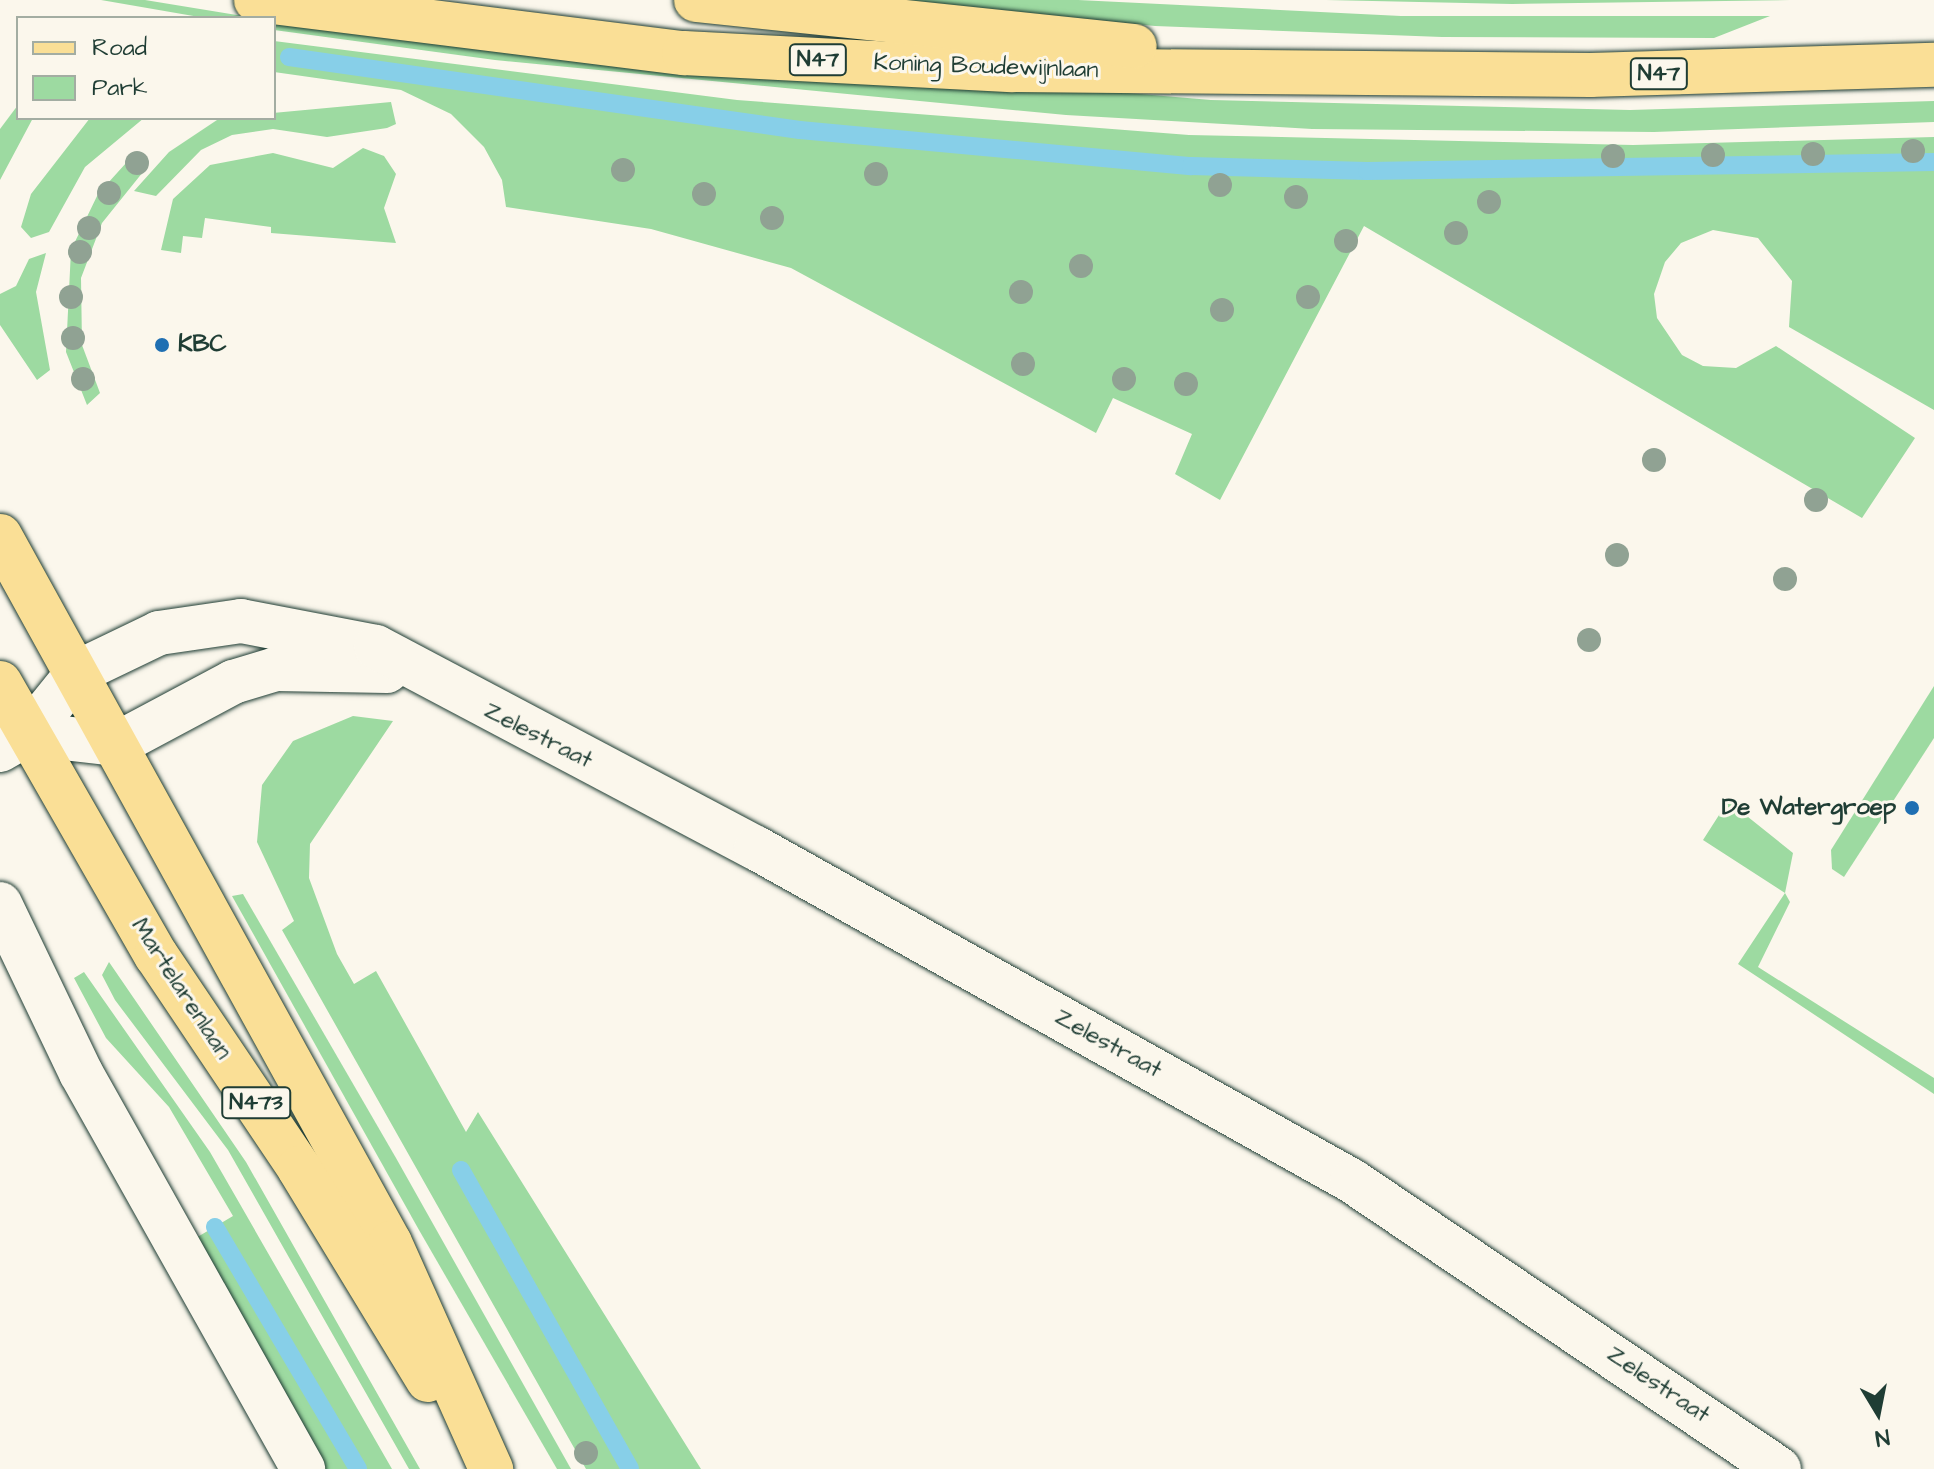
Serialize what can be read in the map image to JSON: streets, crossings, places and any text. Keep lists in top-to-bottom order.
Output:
{
  "streets": {
    "main road": [
      "N47",
      "Koning Boudewijnlaan",
      "Martelarenlaan",
      "N473"
    ],
    "street": ["Zelestraat"]
  },
  "crossings": [
    ["Zelestraat", "Martelarenlaan"],
    ["Zelestraat", "N473"],
    ["Martelarenlaan", "N473"]
  ],
  "places": ["KBC", "De Watergroep"],
  "legend": ["Road", "Park"],
  "north": "bottom"
}
